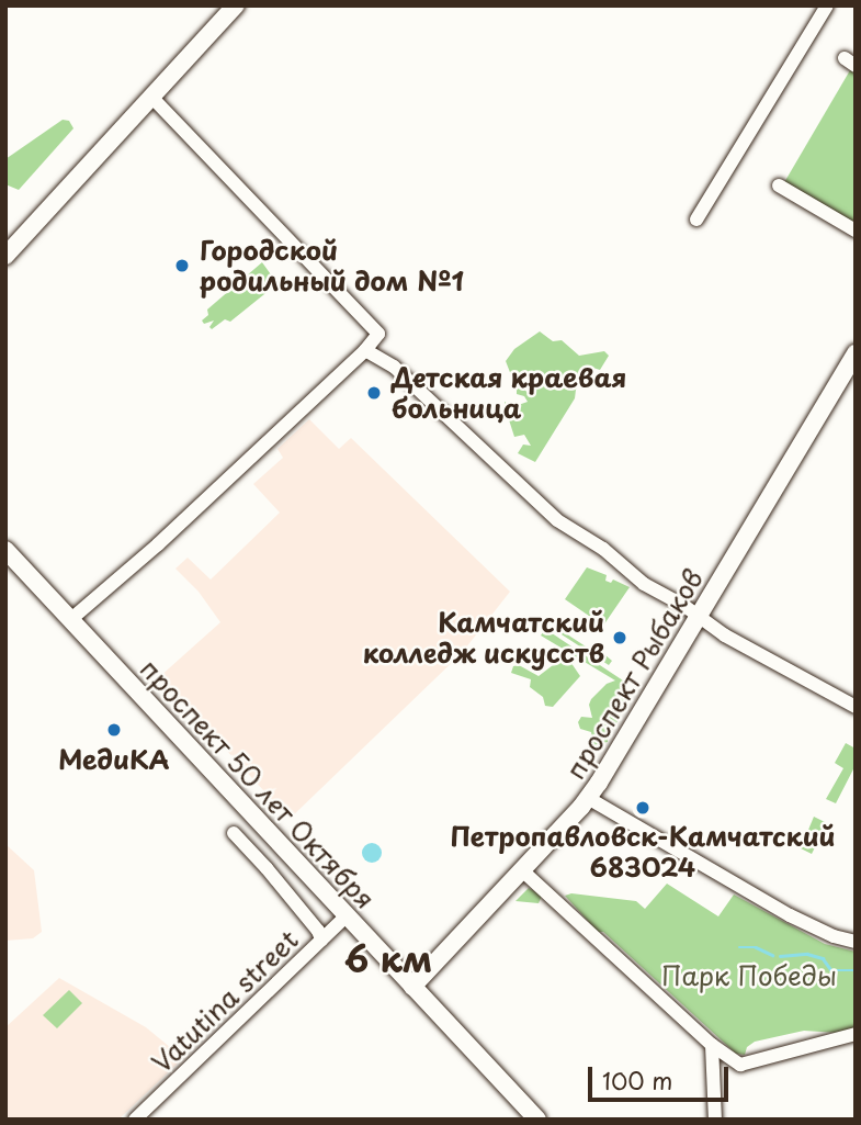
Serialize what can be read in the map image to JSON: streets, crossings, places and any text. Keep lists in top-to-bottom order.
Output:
{
  "streets": {
    "main road": ["проспект Рыбаков", "проспект 50 лет Октября"],
    "street": ["Vatutina street"]
  },
  "crossings": [
    ["проспект Рыбаков", "проспект 50 лет Октября"],
    ["проспект 50 лет Октября", "Vatutina street"]
  ],
  "districts": ["6 км"],
  "parks": ["Парк Победы"],
  "places": [
    "Городской родильный дом №1",
    "Детская краевая больница",
    "Камчатский колледж искусств",
    "МедиКА",
    "Петропавловск-Камчатский 683024"
  ],
  "scale_bar": "100 m"
}
